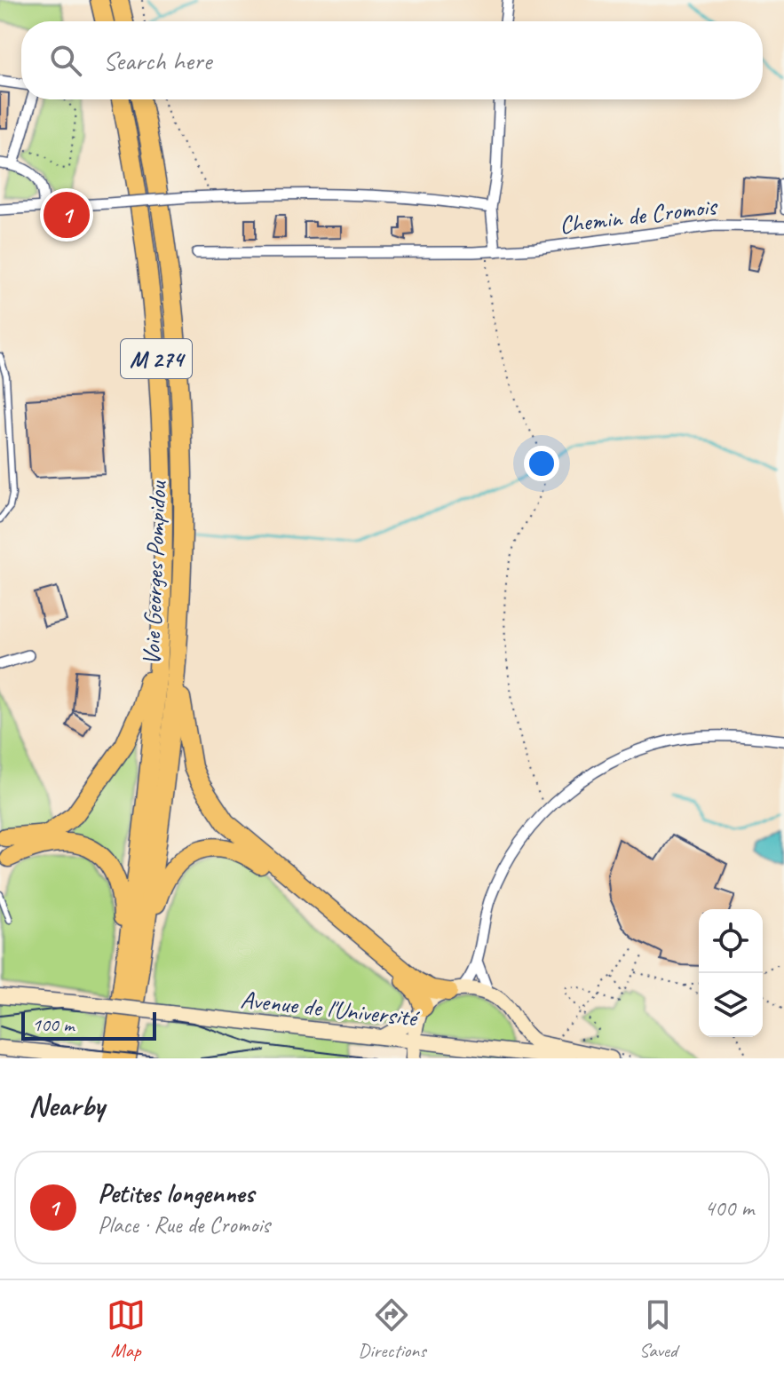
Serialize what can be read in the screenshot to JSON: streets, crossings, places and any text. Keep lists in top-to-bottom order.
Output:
{
  "streets": {
    "highway": ["M 274", "Voie Georges Pompidou"],
    "main road": ["Avenue de l'Université"],
    "street": ["Chemin de Cromois"]
  },
  "scale_bar": "100 m",
  "page": {
    "search": "Search here",
    "pins": "1",
    "scale": "100 m",
    "heading": "Nearby",
    "list": [
      {
        "mark": "1",
        "name": "Petites longennes",
        "note": "Place · Rue de Cromois",
        "value": "400 m"
      }
    ],
    "nav": ["Map", "Directions", "Saved"]
  }
}
